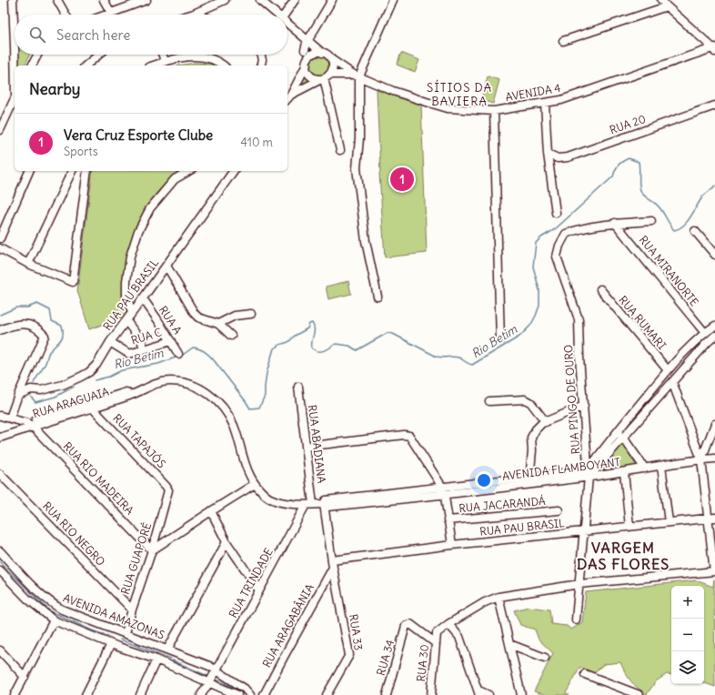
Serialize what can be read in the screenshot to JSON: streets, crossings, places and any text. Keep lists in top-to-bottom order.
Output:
{
  "streets": {
    "street": [
      "AVENIDA 4",
      "RUA 20",
      "RUA MIRANORTE",
      "RUA PAU BRASIL",
      "RUA A",
      "RUA RUMARI",
      "RUA C",
      "RUA PINGO DE OURO",
      "RUA ARAGUAIA",
      "RUA TAPAJÓS",
      "RUA ABADIANA",
      "AVENIDA FLAMBOYANT",
      "RUA RIO MADEIRA",
      "RUA JACARANDÁ",
      "RUA RIO NEGRO",
      "RUA GUAPORÉ",
      "RUA TRINDADE",
      "AVENIDA AMAZONAS",
      "RUA ARAGABÂNIA",
      "RUA 33",
      "RUA 34",
      "RUA 30"
    ]
  },
  "crossings": [
    ["RUA MIRANORTE", "RUA PINGO DE OURO"],
    ["RUA PAU BRASIL", "RUA A"],
    ["RUA PAU BRASIL", "RUA C"],
    ["RUA PAU BRASIL", "RUA PINGO DE OURO"],
    ["RUA PAU BRASIL", "RUA ARAGABÂNIA"],
    ["RUA PAU BRASIL", "RUA 33"],
    ["RUA A", "RUA C"],
    ["RUA PINGO DE OURO", "AVENIDA FLAMBOYANT"],
    ["RUA ARAGUAIA", "RUA TAPAJÓS"],
    ["RUA ARAGUAIA", "AVENIDA FLAMBOYANT"],
    ["RUA ARAGUAIA", "RUA RIO MADEIRA"],
    ["RUA TAPAJÓS", "RUA GUAPORÉ"],
    ["RUA ABADIANA", "AVENIDA FLAMBOYANT"],
    ["RUA ABADIANA", "RUA TRINDADE"],
    ["AVENIDA FLAMBOYANT", "RUA TRINDADE"],
    ["AVENIDA FLAMBOYANT", "RUA 33"],
    ["RUA RIO MADEIRA", "RUA GUAPORÉ"],
    ["RUA RIO NEGRO", "RUA GUAPORÉ"],
    ["RUA GUAPORÉ", "AVENIDA AMAZONAS"],
    ["RUA TRINDADE", "AVENIDA AMAZONAS"],
    ["RUA ARAGABÂNIA", "RUA 33"],
    ["RUA 34", "RUA 30"]
  ],
  "districts": ["SÍTIOS DA BAVIERA", "VARGEM DAS FLORES"],
  "water": ["Rio Betim"],
  "page": {
    "search": "Search here",
    "heading": "Nearby",
    "list": [
      {
        "mark": "1",
        "name": "Vera Cruz Esporte Clube",
        "note": "Sports",
        "value": "410 m"
      }
    ],
    "pins": "1",
    "map_buttons": ["+", "−"]
  }
}
